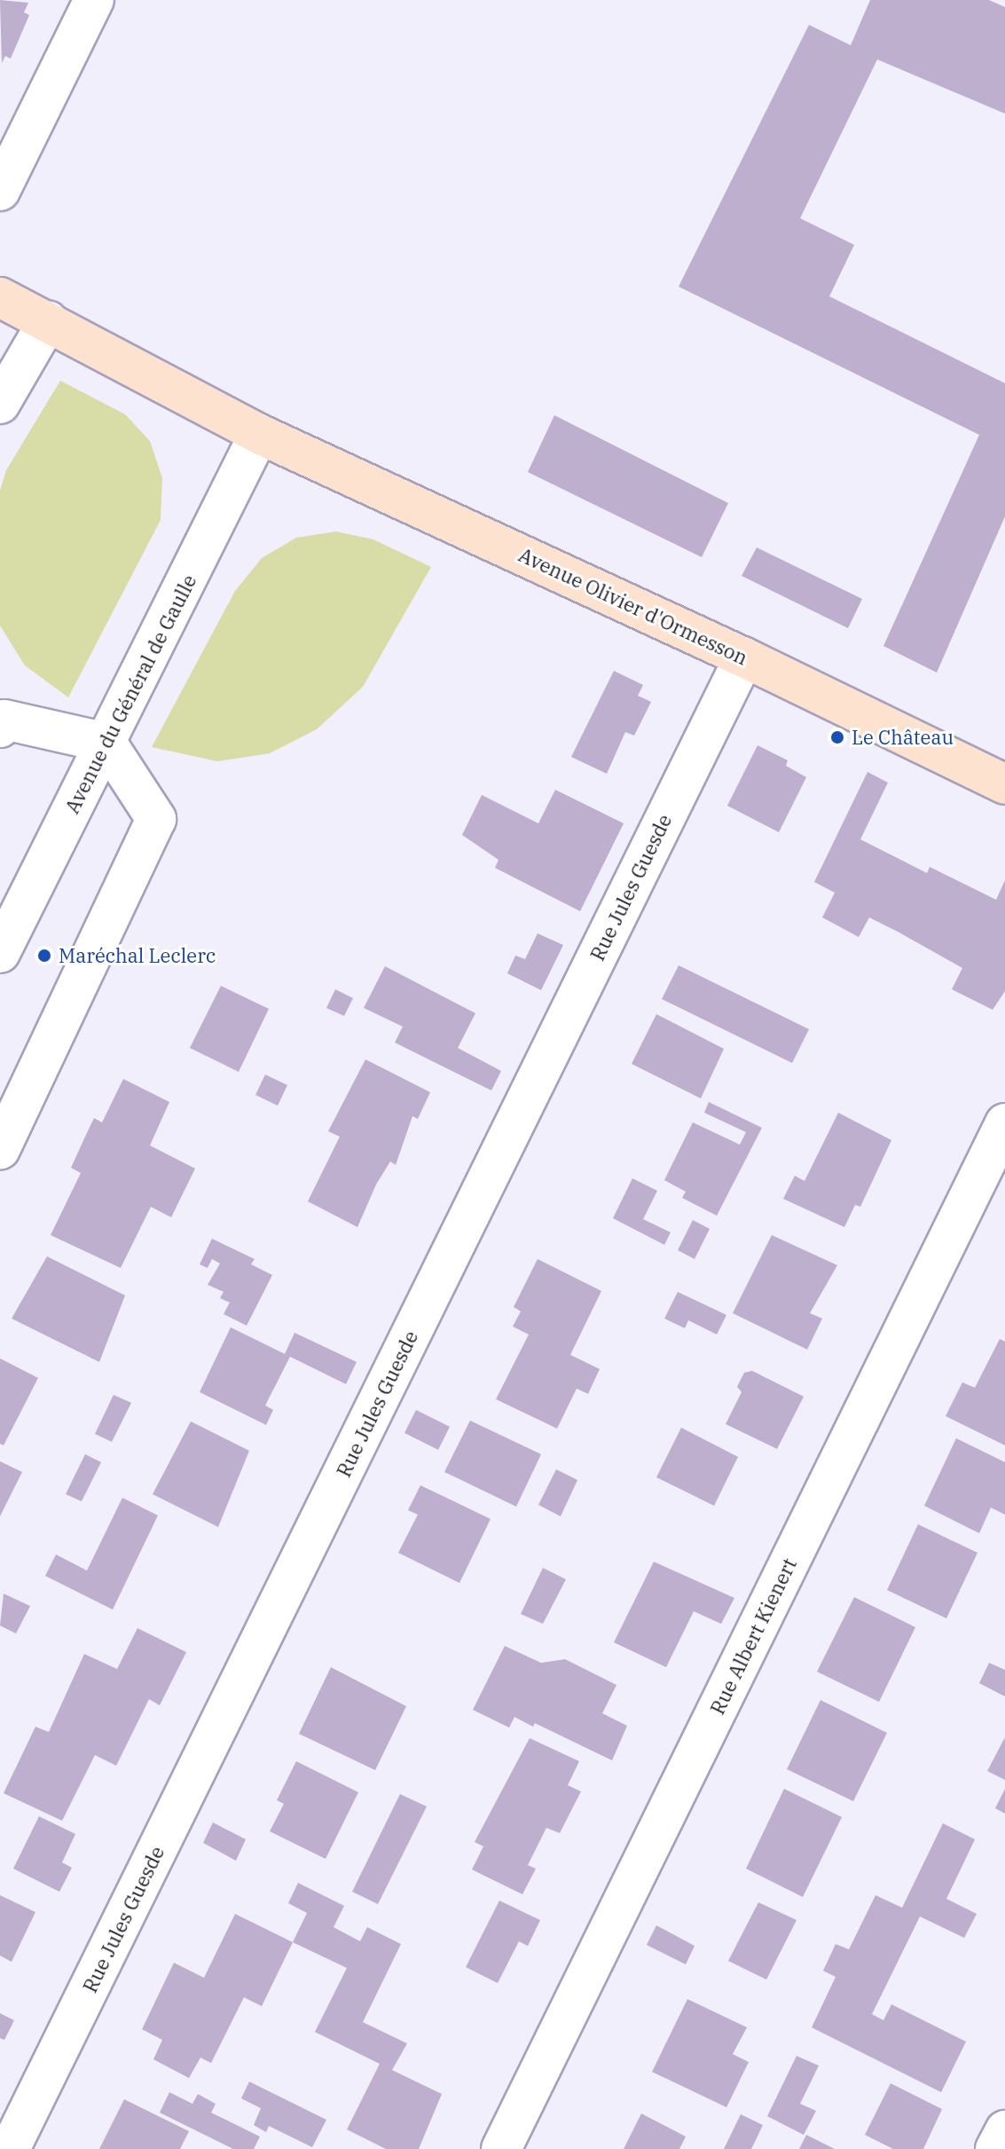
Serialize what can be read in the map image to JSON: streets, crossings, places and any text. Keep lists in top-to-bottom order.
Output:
{
  "streets": {
    "main road": ["Avenue Olivier d'Ormesson"],
    "street": ["Avenue du Général de Gaulle", "Rue Jules Guesde", "Rue Albert Kienert"]
  },
  "crossings": [
    ["Avenue Olivier d'Ormesson", "Avenue du Général de Gaulle"],
    ["Avenue Olivier d'Ormesson", "Rue Jules Guesde"]
  ],
  "places": ["Le Château", "Maréchal Leclerc"]
}
